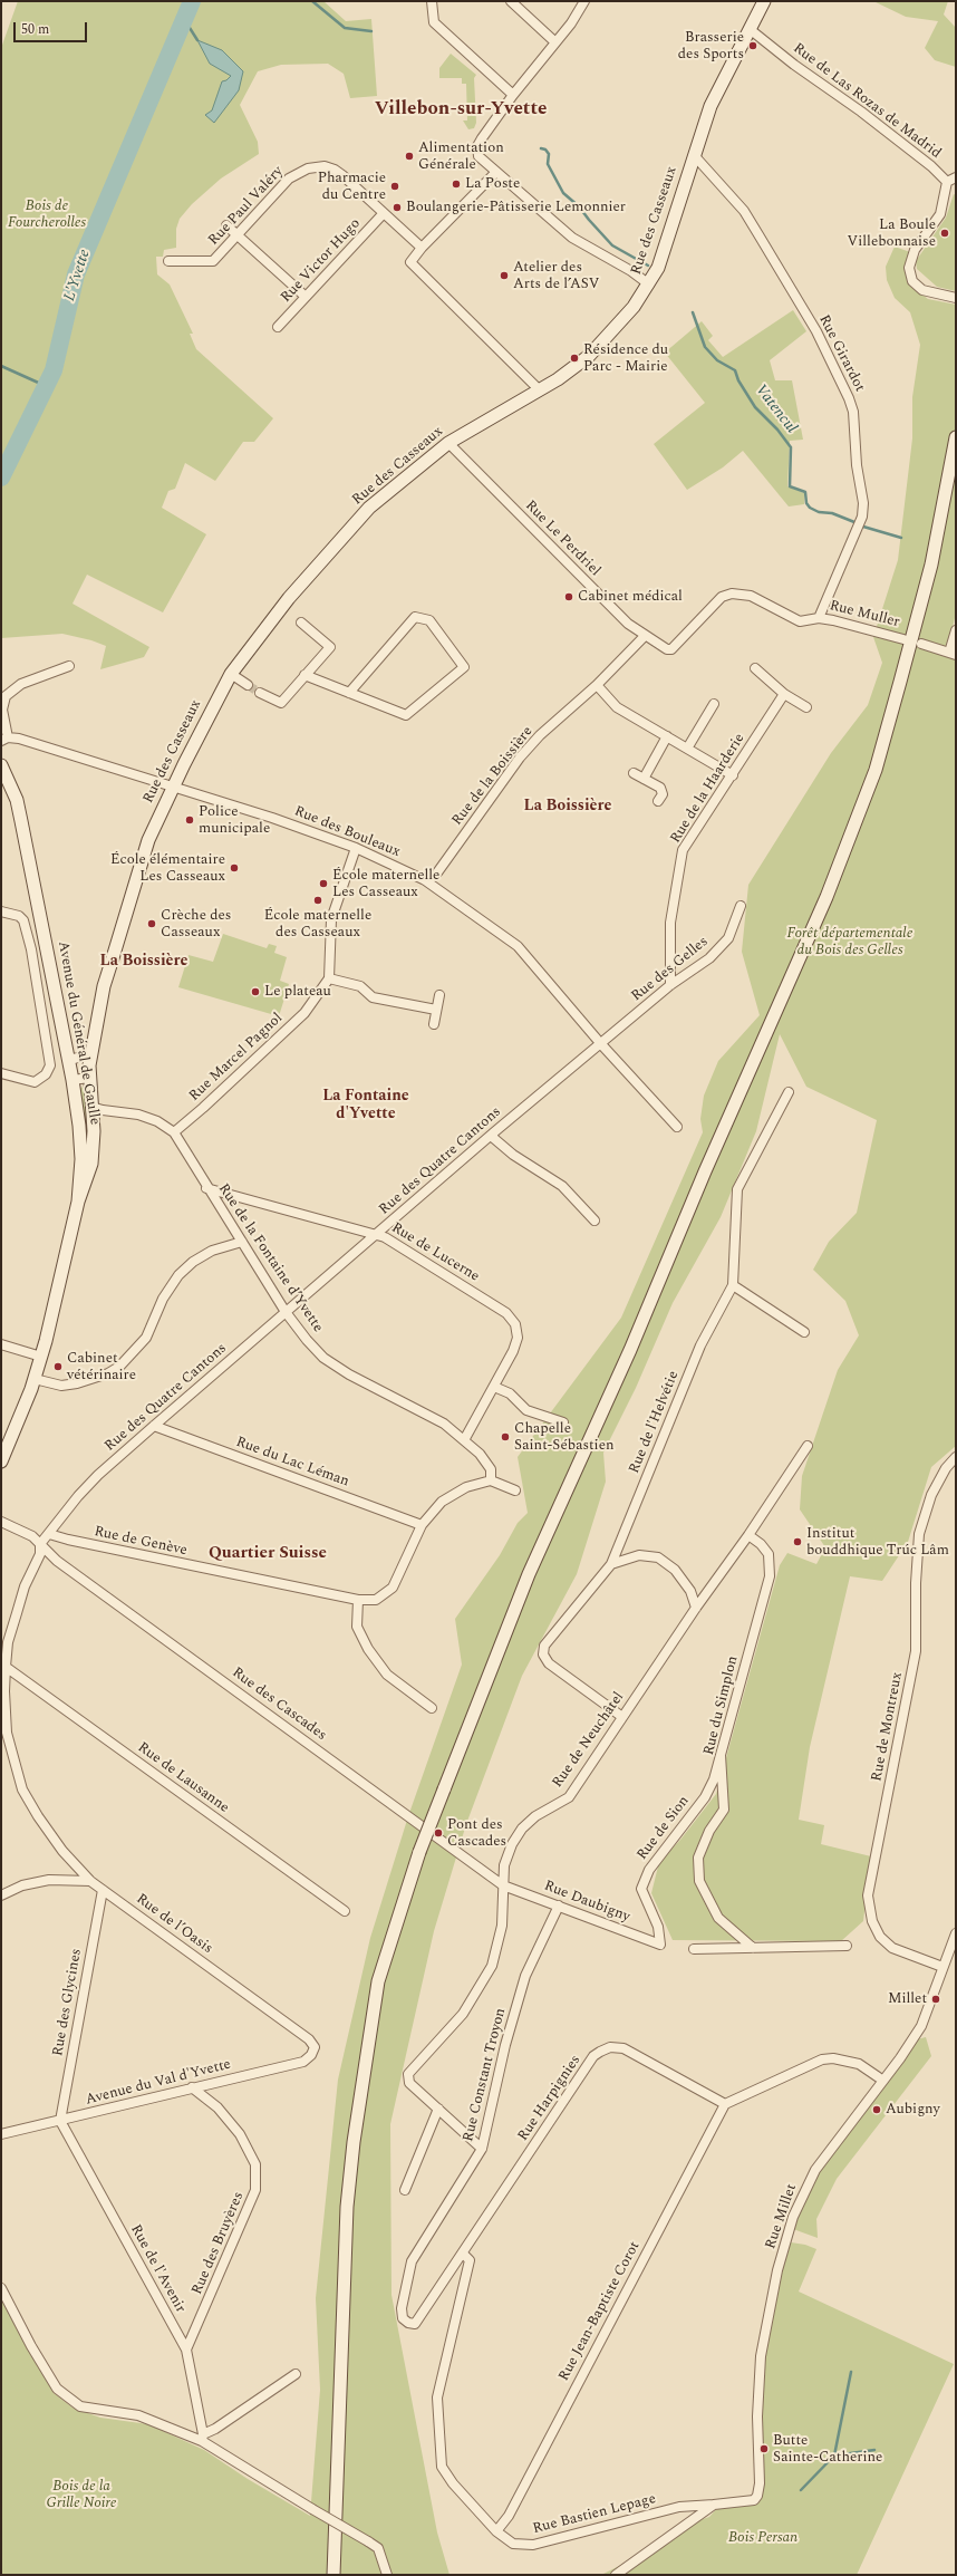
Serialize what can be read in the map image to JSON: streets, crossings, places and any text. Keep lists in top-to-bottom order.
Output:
{
  "streets": {
    "main road": ["Rue des Casseaux", "Avenue du Général de Gaulle"],
    "street": [
      "Rue de Las Rozas de Madrid",
      "Rue Paul Valéry",
      "Rue Victor Hugo",
      "Rue Girardot",
      "Rue Le Perdriel",
      "Rue Muller",
      "Rue de la Boissière",
      "Rue de la Haarderie",
      "Rue des Bouleaux",
      "Rue des Gelles",
      "Rue Marcel Pagnol",
      "Rue des Quatre Cantons",
      "Rue de Lucerne",
      "Rue de la Fontaine d’Yvette",
      "Rue de l'Helvétie",
      "Rue du Lac Léman",
      "Rue de Genève",
      "Rue des Cascades",
      "Rue du Simplon",
      "Rue de Montreux",
      "Rue de Neuchâtel",
      "Rue de Lausanne",
      "Rue de Sion",
      "Rue Daubigny",
      "Rue de l’Oasis",
      "Rue des Glycines",
      "Rue Constant Troyon",
      "Avenue du Val d'Yvette",
      "Rue Harpignies",
      "Rue Millet",
      "Rue des Bruyères",
      "Rue de l'Avenir",
      "Rue Jean-Baptiste Corot",
      "Rue Bastien Lepage"
    ]
  },
  "crossings": [
    ["Rue de Las Rozas de Madrid", "Rue des Casseaux"],
    ["Rue Paul Valéry", "Rue Victor Hugo"],
    ["Rue des Casseaux", "Rue Girardot"],
    ["Rue des Casseaux", "Rue Le Perdriel"],
    ["Rue des Casseaux", "Rue des Bouleaux"],
    ["Rue des Casseaux", "Avenue du Général de Gaulle"],
    ["Rue des Casseaux", "Rue de la Fontaine d’Yvette"],
    ["Rue Girardot", "Rue Le Perdriel"],
    ["Rue Girardot", "Rue Muller"],
    ["Rue Le Perdriel", "Rue Muller"],
    ["Rue Le Perdriel", "Rue de la Boissière"],
    ["Rue de la Boissière", "Rue des Bouleaux"],
    ["Rue de la Haarderie", "Rue des Gelles"],
    ["Rue des Bouleaux", "Rue des Gelles"],
    ["Rue des Bouleaux", "Rue des Quatre Cantons"],
    ["Rue des Gelles", "Rue des Quatre Cantons"],
    ["Rue Marcel Pagnol", "Rue de la Fontaine d’Yvette"],
    ["Rue des Quatre Cantons", "Rue de Lucerne"],
    ["Rue des Quatre Cantons", "Rue de la Fontaine d’Yvette"],
    ["Rue des Quatre Cantons", "Rue du Lac Léman"],
    ["Rue des Quatre Cantons", "Rue de Genève"],
    ["Rue des Quatre Cantons", "Rue des Cascades"],
    ["Rue des Quatre Cantons", "Rue de Lausanne"],
    ["Rue des Quatre Cantons", "Rue de l’Oasis"],
    ["Rue de Lucerne", "Rue de la Fontaine d’Yvette"],
    ["Rue de la Fontaine d’Yvette", "Rue de Genève"],
    ["Rue de l'Helvétie", "Rue de Neuchâtel"],
    ["Rue du Lac Léman", "Rue de Genève"],
    ["Rue des Cascades", "Rue de Neuchâtel"],
    ["Rue des Cascades", "Rue Daubigny"],
    ["Rue du Simplon", "Rue de Neuchâtel"],
    ["Rue du Simplon", "Rue de Sion"],
    ["Rue de Montreux", "Rue Millet"],
    ["Rue de Neuchâtel", "Rue Daubigny"],
    ["Rue de Neuchâtel", "Rue Constant Troyon"],
    ["Rue de Sion", "Rue Daubigny"],
    ["Rue Daubigny", "Rue Constant Troyon"],
    ["Rue de l’Oasis", "Rue des Glycines"],
    ["Rue de l’Oasis", "Avenue du Val d'Yvette"],
    ["Rue des Glycines", "Avenue du Val d'Yvette"],
    ["Rue des Glycines", "Rue de l'Avenir"],
    ["Rue Constant Troyon", "Rue Harpignies"],
    ["Avenue du Val d'Yvette", "Rue des Bruyères"],
    ["Avenue du Val d'Yvette", "Rue de l'Avenir"],
    ["Rue Harpignies", "Rue Jean-Baptiste Corot"],
    ["Rue Harpignies", "Rue Bastien Lepage"],
    ["Rue Millet", "Rue Bastien Lepage"],
    ["Rue des Bruyères", "Rue de l'Avenir"],
    ["Rue Jean-Baptiste Corot", "Rue Bastien Lepage"]
  ],
  "districts": [
    "Villebon-sur-Yvette",
    "La Boissière",
    "La Boissière",
    "La Fontaine d'Yvette",
    "Quartier Suisse"
  ],
  "water": ["L'Yvette", "Vatencul"],
  "parks": [
    "Bois de Fourcherolles",
    "Forêt départementale du Bois des Gelles",
    "Bois de la Grille Noire",
    "Bois Persan"
  ],
  "places": [
    "Brasserie des Sports",
    "Alimentation Générale",
    "La Poste",
    "Pharmacie du Centre",
    "Boulangerie-Pâtisserie Lemonnier",
    "La Boule Villebonnaise",
    "Atelier des Arts de l’ASV",
    "Résidence du Parc - Mairie",
    "Cabinet médical",
    "Police municipale",
    "École élémentaire Les Casseaux",
    "École maternelle Les Casseaux",
    "École maternelle des Casseaux",
    "Crèche des Casseaux",
    "Le plateau",
    "Cabinet vétérinaire",
    "Chapelle Saint-Sébastien",
    "Institut bouddhique Trúc Lâm",
    "Pont des Cascades",
    "Millet",
    "Aubigny",
    "Butte Sainte-Catherine"
  ],
  "scale_bar": "50 m"
}
